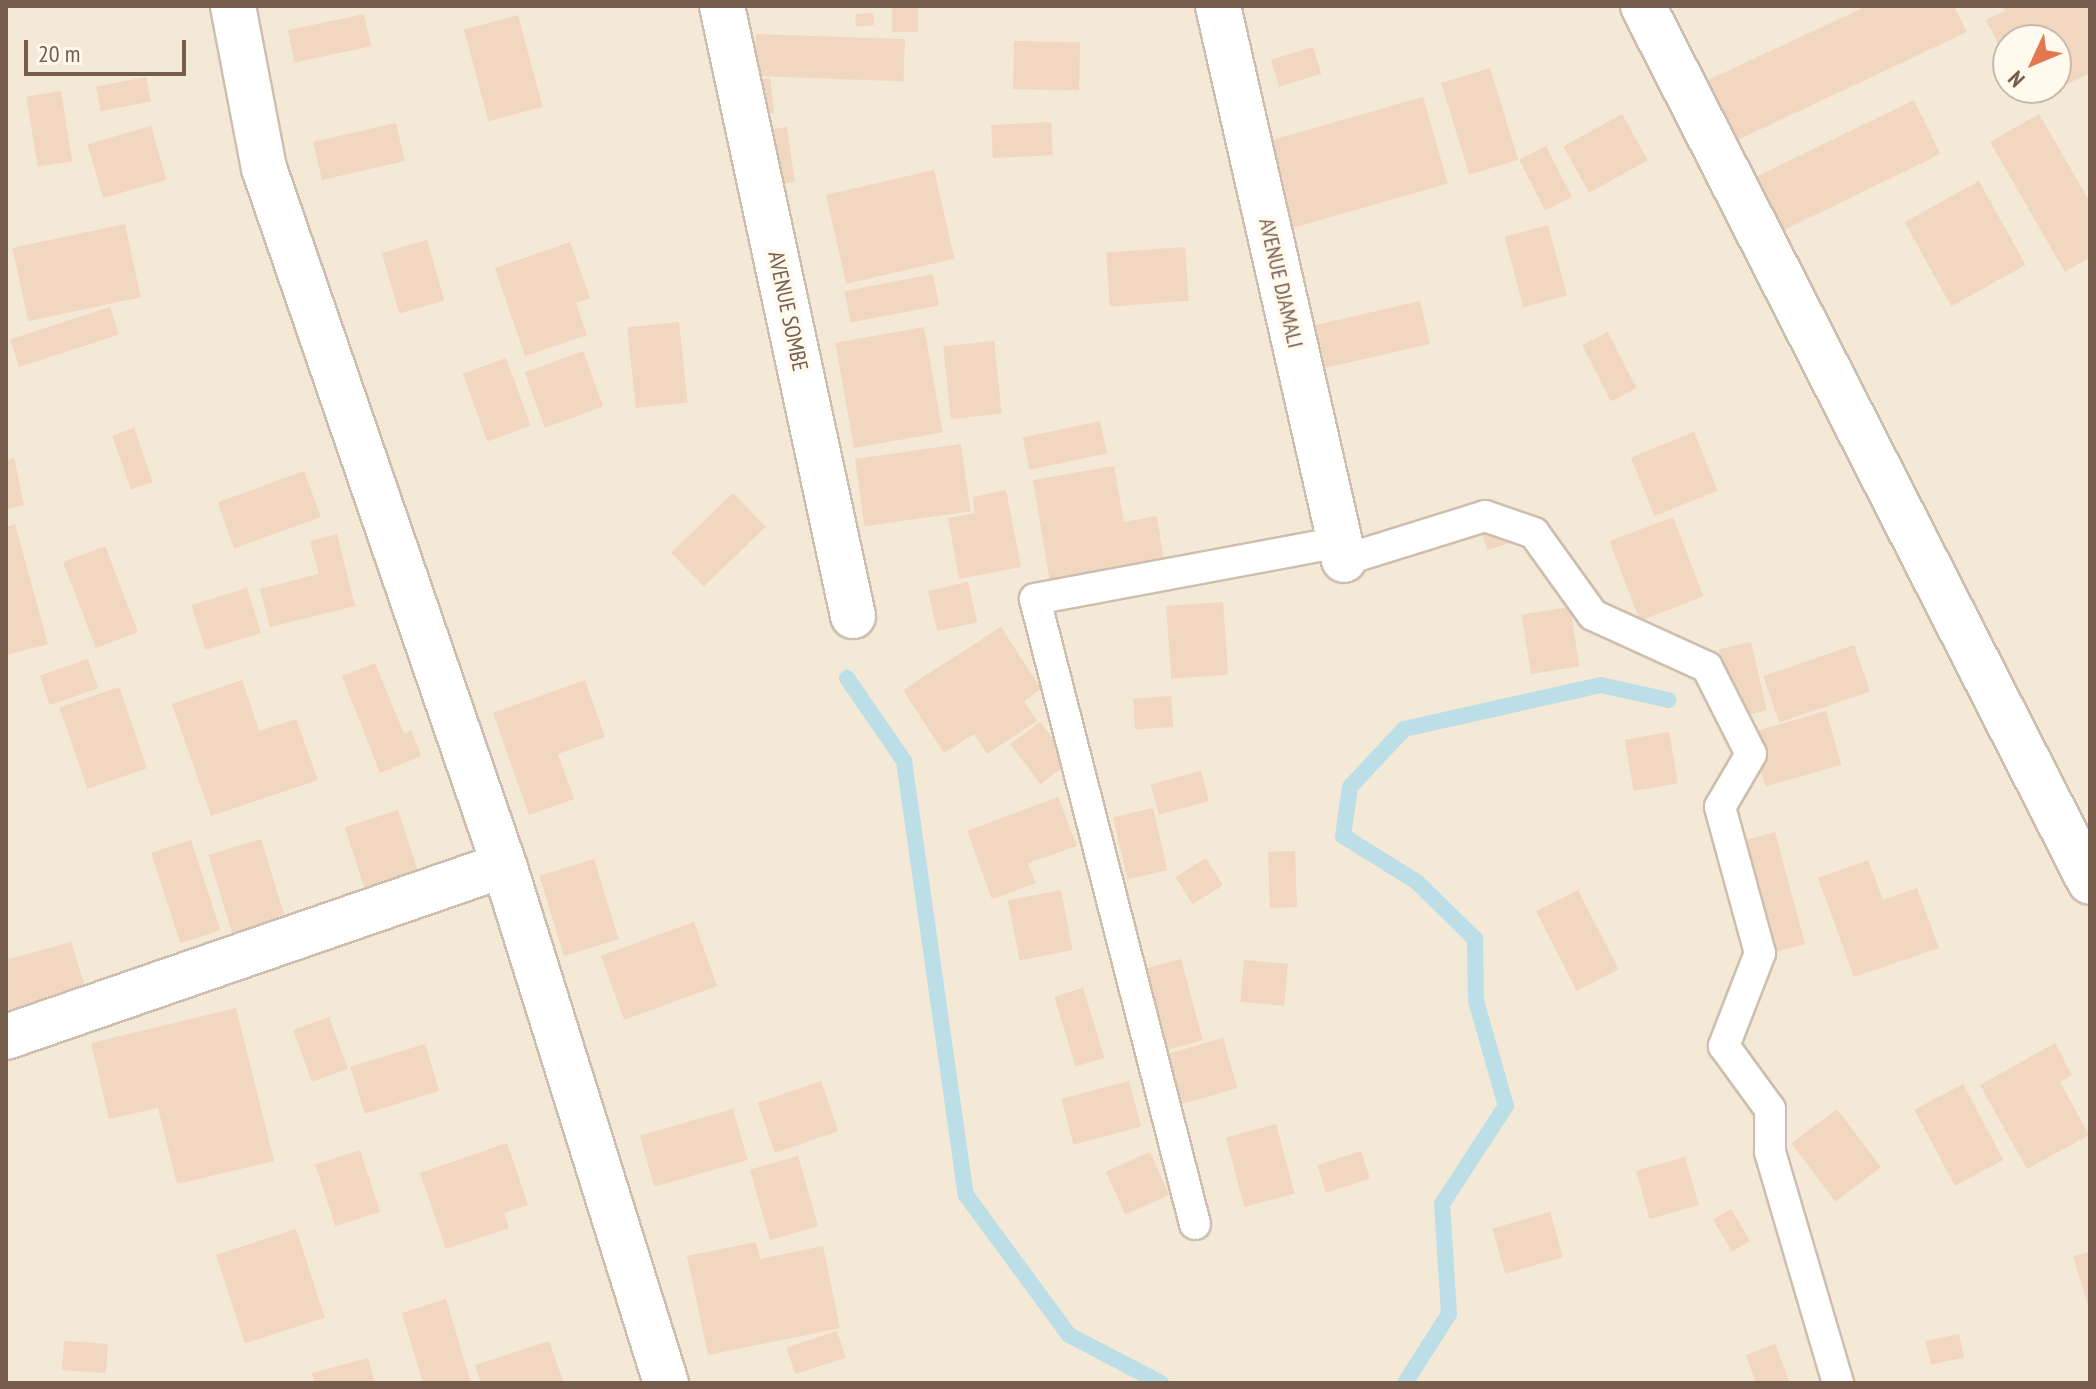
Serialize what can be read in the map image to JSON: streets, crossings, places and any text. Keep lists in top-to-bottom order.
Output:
{
  "streets": {
    "street": ["AVENUE DJAMALI", "AVENUE SOMBE"]
  },
  "scale_bar": "20 m",
  "north": "bottom left"
}
